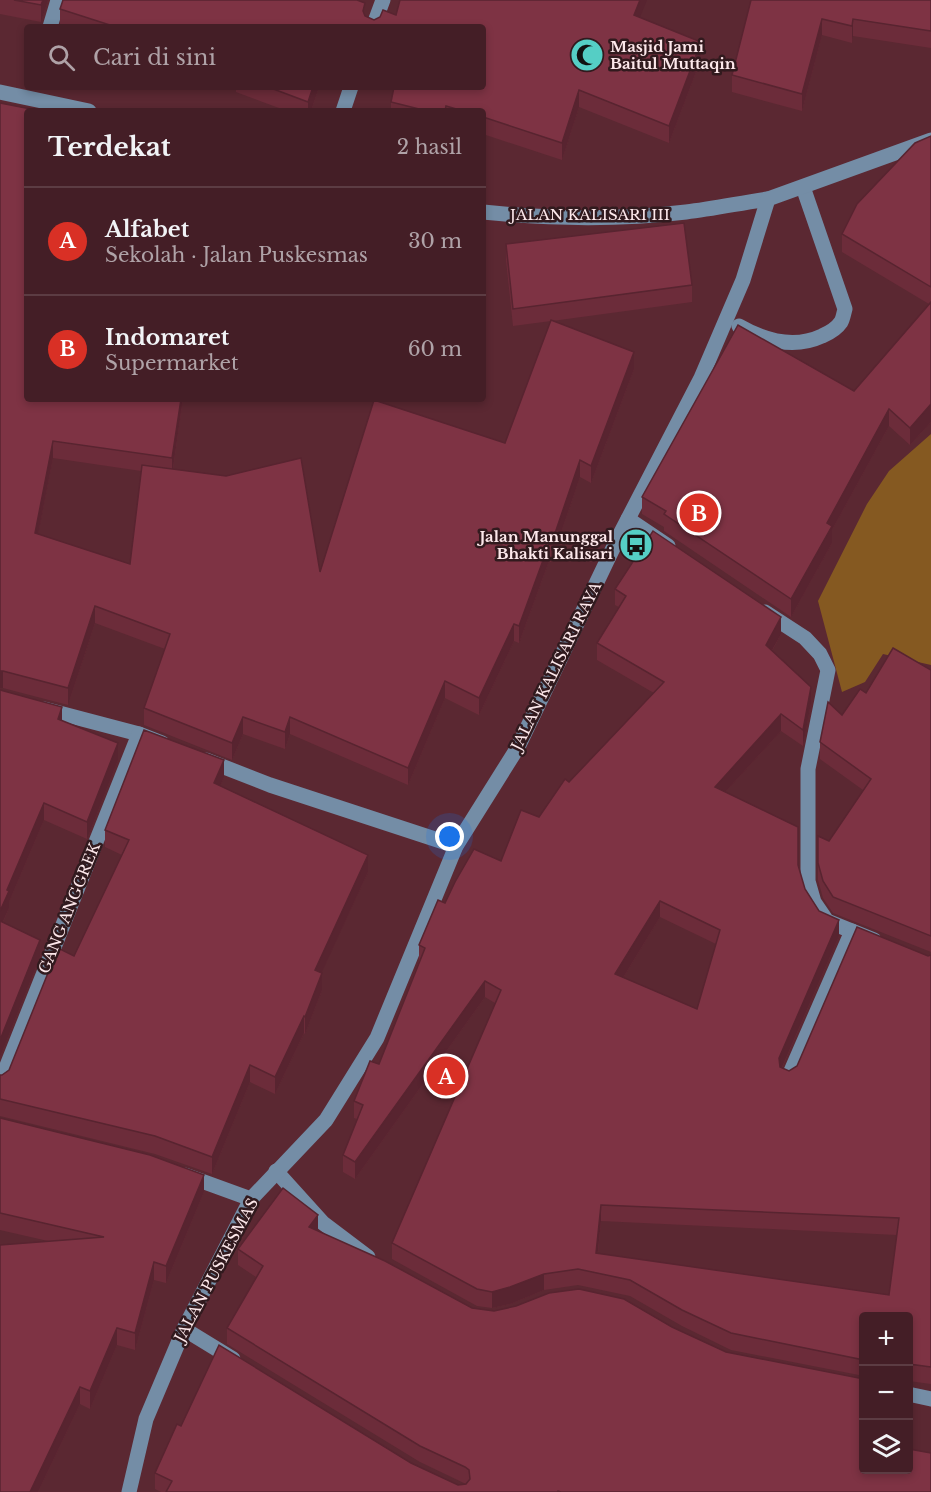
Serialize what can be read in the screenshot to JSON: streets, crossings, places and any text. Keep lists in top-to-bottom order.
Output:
{
  "streets": {
    "street": [
      "JALAN KALISARI III",
      "JALAN KALISARI RAYA",
      "GANG ANGGREK",
      "JALAN PUSKESMAS"
    ]
  },
  "crossings": [
    ["JALAN KALISARI III", "JALAN KALISARI RAYA"],
    ["JALAN KALISARI RAYA", "JALAN PUSKESMAS"]
  ],
  "places": {
    "mosque": ["Masjid Jami Baitul Muttaqin"],
    "bus stop": ["Jalan Manunggal Bhakti Kalisari"]
  },
  "page": {
    "search": "Cari di sini",
    "heading": ["Terdekat", "2 hasil"],
    "list": [
      {
        "mark": "A",
        "name": "Alfabet",
        "note": "Sekolah · Jalan Puskesmas",
        "value": "30 m"
      },
      {
        "mark": "B",
        "name": "Indomaret",
        "note": "Supermarket",
        "value": "60 m"
      }
    ],
    "pins": ["B", "A"],
    "map_buttons": ["+", "−"]
  }
}
